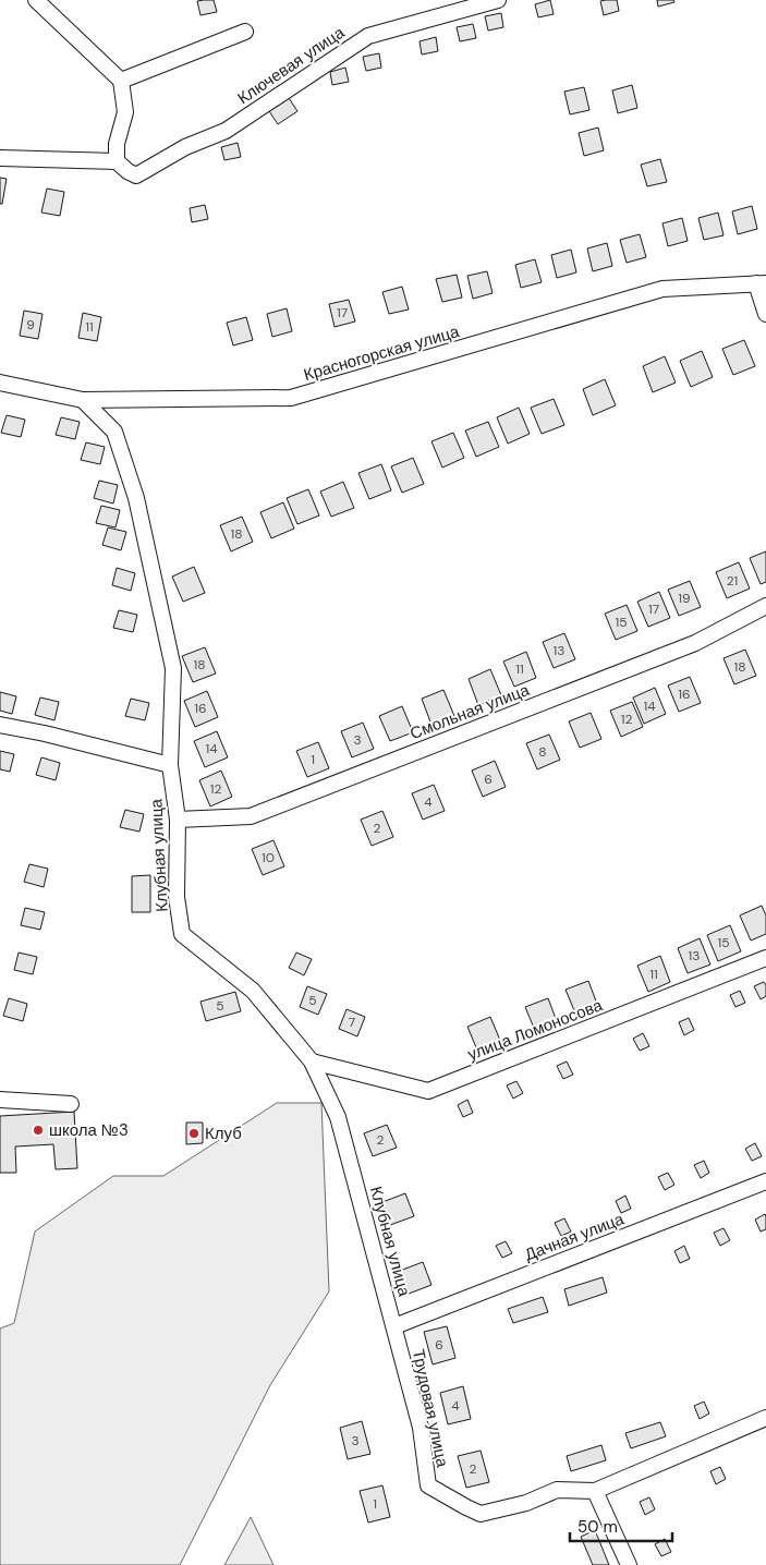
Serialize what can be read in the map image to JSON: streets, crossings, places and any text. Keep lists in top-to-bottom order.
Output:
{
  "streets": {
    "street": [
      "Ключевая улица",
      "Красногорская улица",
      "Смольная улица",
      "Клубная улица",
      "улица Ломоносова",
      "Дачная улица",
      "Трудовая улица"
    ]
  },
  "crossings": [
    ["Красногорская улица", "Клубная улица"],
    ["Смольная улица", "Клубная улица"],
    ["Клубная улица", "улица Ломоносова"],
    ["Клубная улица", "Дачная улица"],
    ["Клубная улица", "Трудовая улица"],
    ["Дачная улица", "Трудовая улица"]
  ],
  "places": ["школа №3", "Клуб"],
  "house_numbers": [
    "17",
    "9",
    "11",
    "18",
    "21",
    "19",
    "17",
    "15",
    "13",
    "18",
    "18",
    "11",
    "16",
    "14",
    "16",
    "12",
    "3",
    "14",
    "8",
    "1",
    "6",
    "12",
    "4",
    "2",
    "10",
    "15",
    "13",
    "11",
    "5",
    "5",
    "7",
    "2",
    "6",
    "4",
    "3",
    "2",
    "1"
  ],
  "scale_bar": "50 m"
}
